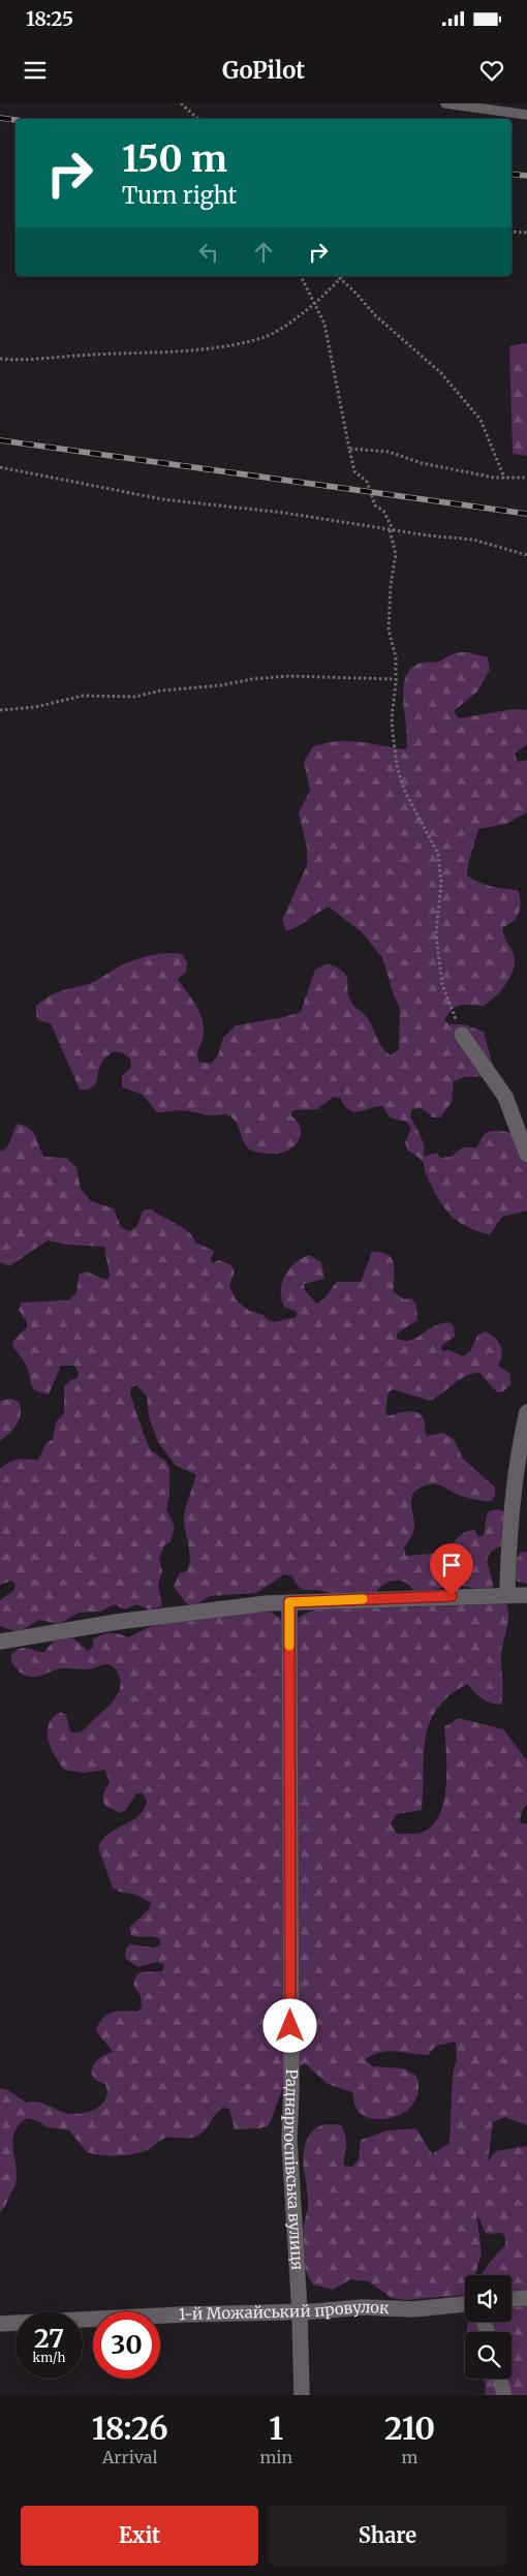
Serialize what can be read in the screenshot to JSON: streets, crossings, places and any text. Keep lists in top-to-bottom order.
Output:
{
  "streets": {
    "street": ["Раднаргоспівська вулиця", "1-й Можайський провулок"]
  },
  "crossings": [
    ["Раднаргоспівська вулиця", "1-й Можайський провулок"]
  ],
  "page": {
    "status": "18:25",
    "header": "GoPilot",
    "turn": ["150 m", "Turn right"],
    "speed": "27 km/h",
    "limit": "30",
    "eta": [
      "18:26",
      "Arrival",
      "1",
      "min",
      "210",
      "m"
    ],
    "buttons": ["Exit", "Share"]
  }
}
